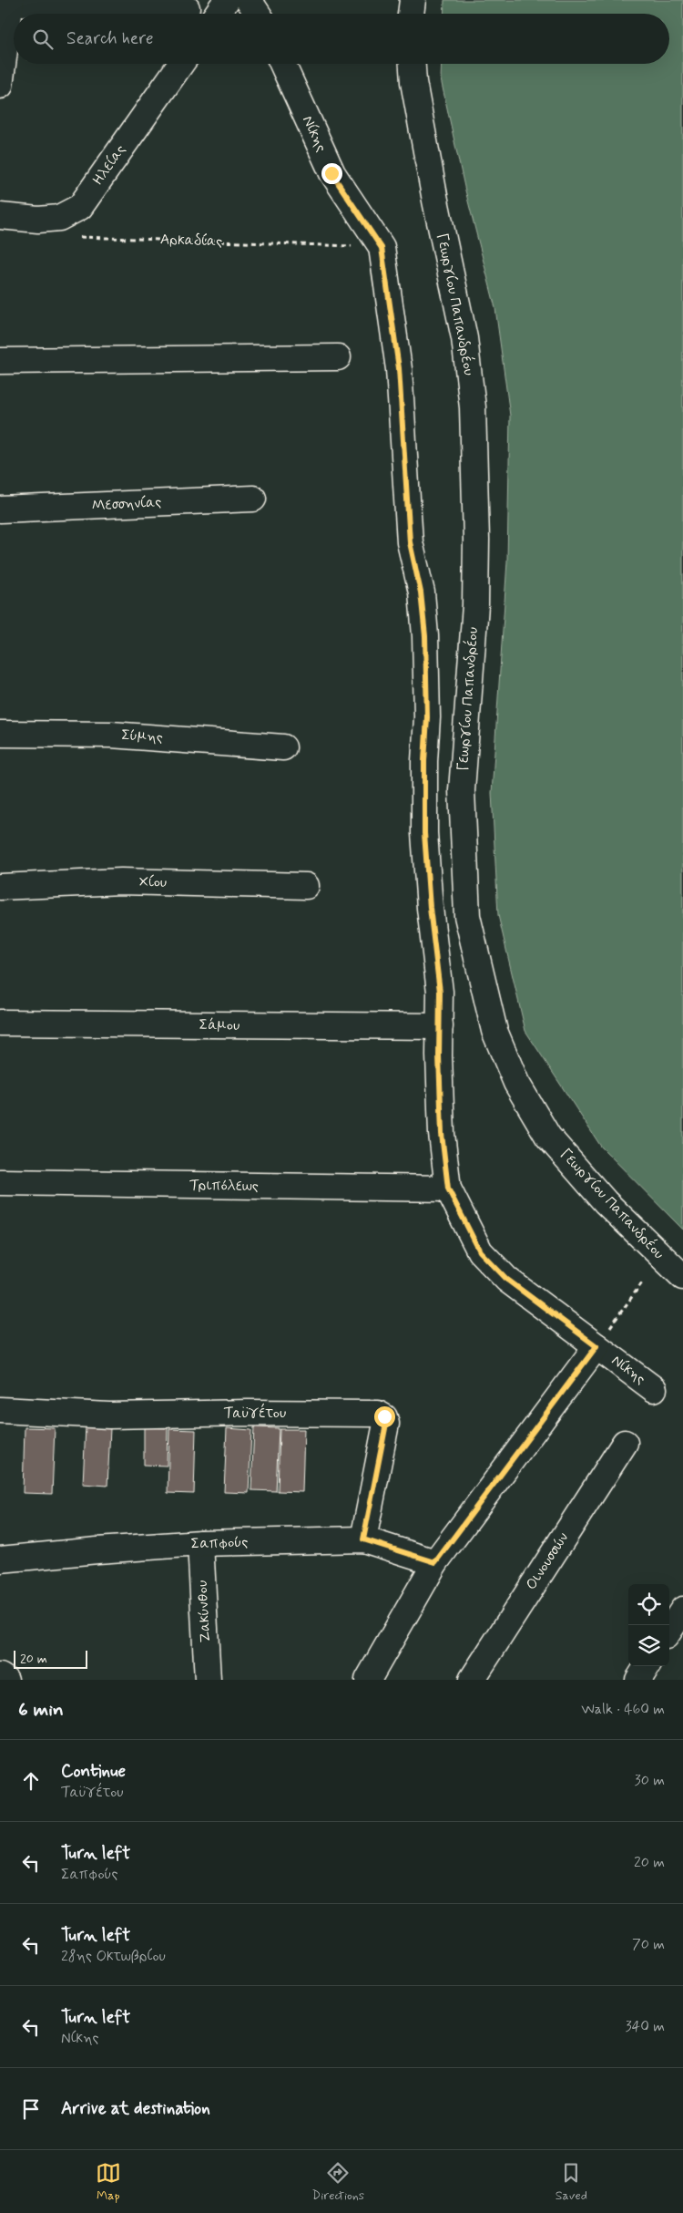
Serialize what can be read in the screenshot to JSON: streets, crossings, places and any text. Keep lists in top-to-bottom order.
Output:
{
  "streets": {
    "street": [
      "Νίκης",
      "Ηλείας",
      "Γεωργίου Παπανδρέου",
      "Μεσσηνίας",
      "Σύμης",
      "Χίου",
      "Σάμου",
      "Τριπόλεως",
      "Ταϋγέτου",
      "Σαπφούς",
      "Οινουσσών",
      "Ζακύνθου"
    ],
    "path": ["Αρκαδίας"]
  },
  "crossings": [
    ["Νίκης", "Αρκαδίας"],
    ["Νίκης", "Σάμου"],
    ["Νίκης", "Τριπόλεως"],
    ["Ταϋγέτου", "Σαπφούς"],
    ["Σαπφούς", "Ζακύνθου"]
  ],
  "scale_bar": "20 m",
  "page": {
    "search": "Search here",
    "scale": "20 m",
    "heading": ["6 min", "Walk · 460 m"],
    "list": [
      ["Continue", "Ταϋγέτου", "30 m"],
      ["Turn left", "Σαπφούς", "20 m"],
      ["Turn left", "28ης Οκτωβρίου", "70 m"],
      ["Turn left", "Νίκης", "340 m"],
      "Arrive at destination"
    ],
    "nav": ["Map", "Directions", "Saved"]
  }
}
